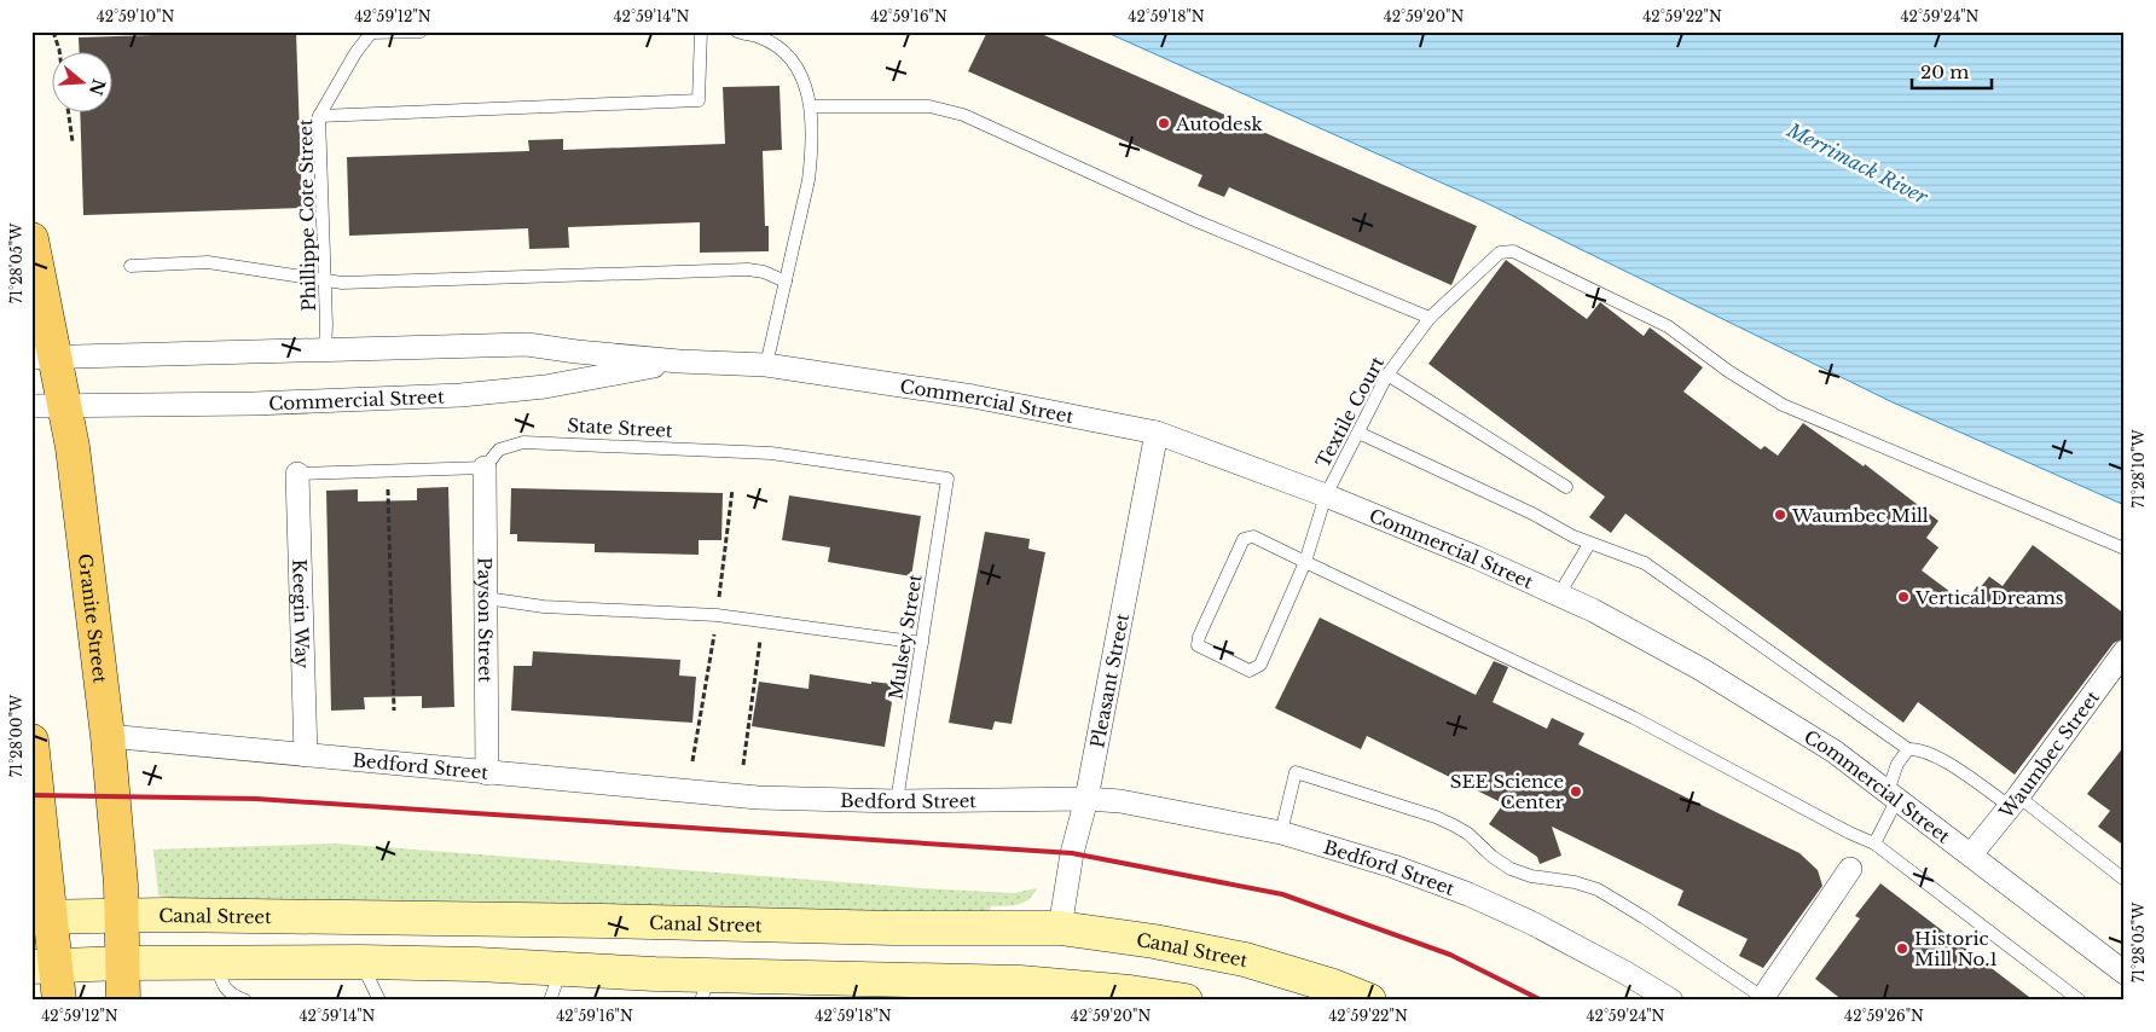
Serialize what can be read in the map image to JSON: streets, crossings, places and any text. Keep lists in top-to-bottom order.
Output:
{
  "streets": {
    "main road": ["Granite Street"],
    "street": [
      "Commercial Street",
      "Keegin Way",
      "Payson Street",
      "Pleasant Street",
      "Waumbec Street",
      "Bedford Street",
      "Canal Street"
    ],
    "lane": [
      "Phillippe Cote Street",
      "Textile Court",
      "State Street",
      "Mulsey Street"
    ]
  },
  "crossings": [
    ["Phillippe Cote Street", "Commercial Street"],
    ["Commercial Street", "Textile Court"],
    ["Commercial Street", "Granite Street"],
    ["Commercial Street", "Pleasant Street"],
    ["Commercial Street", "Waumbec Street"],
    ["State Street", "Payson Street"],
    ["State Street", "Mulsey Street"],
    ["Keegin Way", "Bedford Street"],
    ["Granite Street", "Bedford Street"],
    ["Granite Street", "Canal Street"],
    ["Payson Street", "Bedford Street"],
    ["Mulsey Street", "Bedford Street"],
    ["Pleasant Street", "Bedford Street"],
    ["Pleasant Street", "Canal Street"]
  ],
  "water": ["Merrimack River"],
  "places": [
    "Autodesk",
    "Waumbec Mill",
    "Vertical Dreams",
    "SEE Science Center",
    "Historic Mill No.1"
  ],
  "scale_bar": "20 m",
  "north": "right",
  "coordinates": [
    "42°59'10\"N",
    "42°59'12\"N",
    "42°59'14\"N",
    "42°59'16\"N",
    "42°59'18\"N",
    "42°59'20\"N",
    "42°59'22\"N",
    "42°59'24\"N",
    "71°28'05\"W",
    "71°28'10\"W",
    "71°28'00\"W",
    "42°59'26\"N"
  ]
}
